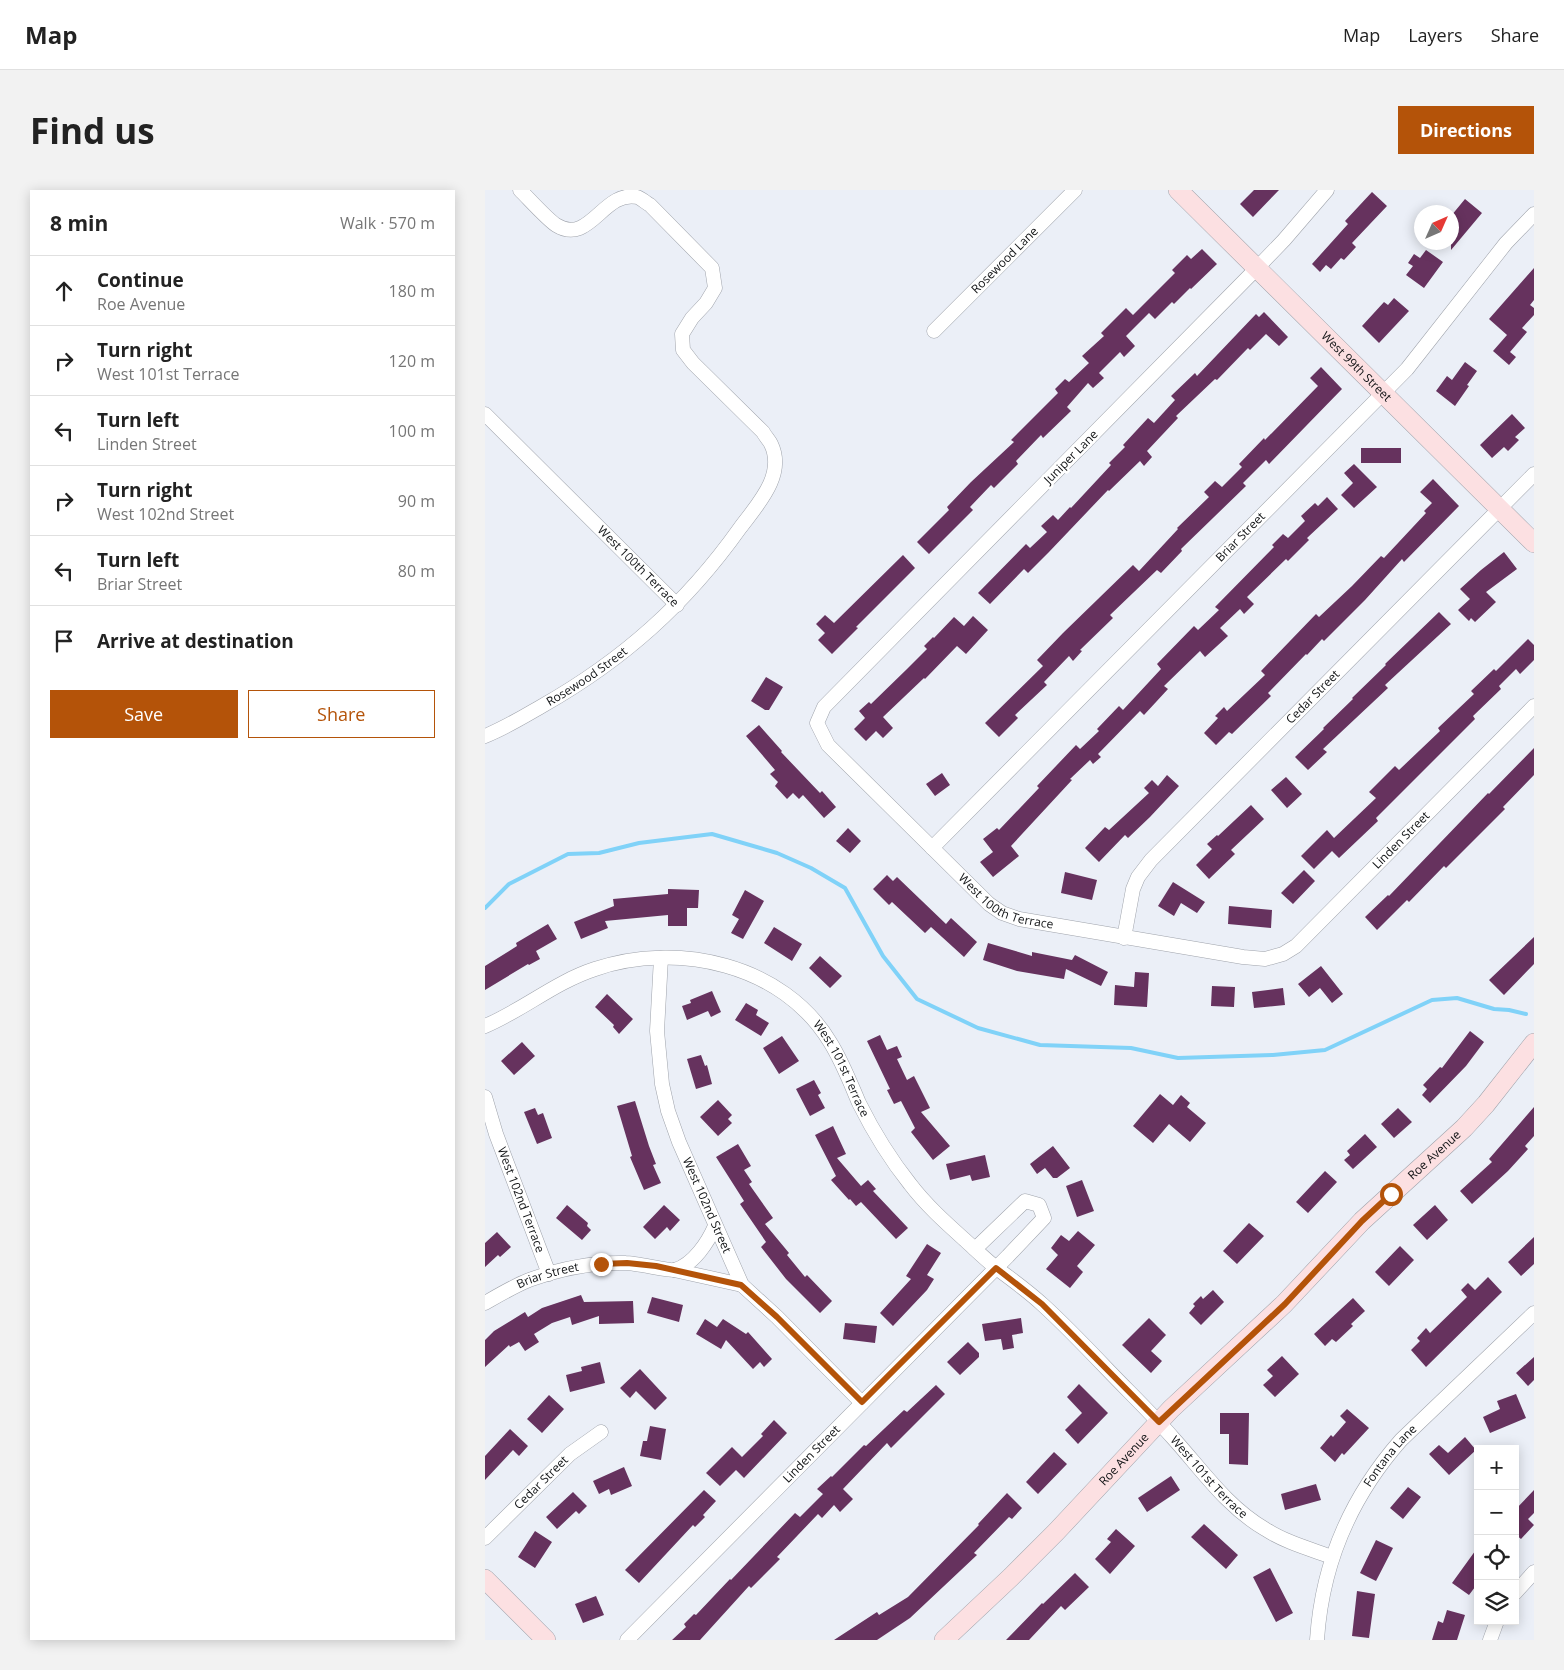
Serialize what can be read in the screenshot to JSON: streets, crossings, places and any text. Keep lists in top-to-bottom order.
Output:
{
  "streets": {
    "main road": ["West 99th Street", "Roe Avenue"],
    "street": [
      "Rosewood Lane",
      "Juniper Lane",
      "Briar Street",
      "West 100th Terrace",
      "Rosewood Street",
      "Cedar Street",
      "Linden Street",
      "West 101st Terrace",
      "West 102nd Terrace",
      "West 102nd Street",
      "Fontana Lane"
    ]
  },
  "crossings": [
    ["West 99th Street", "Juniper Lane"],
    ["West 99th Street", "Briar Street"],
    ["West 99th Street", "Cedar Street"],
    ["Juniper Lane", "West 100th Terrace"],
    ["Briar Street", "West 100th Terrace"],
    ["Briar Street", "West 102nd Terrace"],
    ["Briar Street", "West 102nd Street"],
    ["West 100th Terrace", "Rosewood Street"],
    ["West 100th Terrace", "Cedar Street"],
    ["West 100th Terrace", "Linden Street"],
    ["Linden Street", "West 101st Terrace"],
    ["Linden Street", "West 102nd Street"],
    ["West 101st Terrace", "Roe Avenue"],
    ["West 101st Terrace", "West 102nd Street"],
    ["West 101st Terrace", "Fontana Lane"]
  ],
  "north": "top right",
  "page": {
    "header": "Map",
    "nav": ["Map", "Layers", "Share"],
    "buttons": [
      "Directions",
      ["Save", "Share"]
    ],
    "title": "Find us",
    "heading": ["8 min", "Walk · 570 m"],
    "list": [
      ["Continue", "Roe Avenue", "180 m"],
      ["Turn right", "West 101st Terrace", "120 m"],
      ["Turn left", "Linden Street", "100 m"],
      ["Turn right", "West 102nd Street", "90 m"],
      ["Turn left", "Briar Street", "80 m"],
      "Arrive at destination"
    ],
    "map_buttons": ["+", "−"]
  }
}
